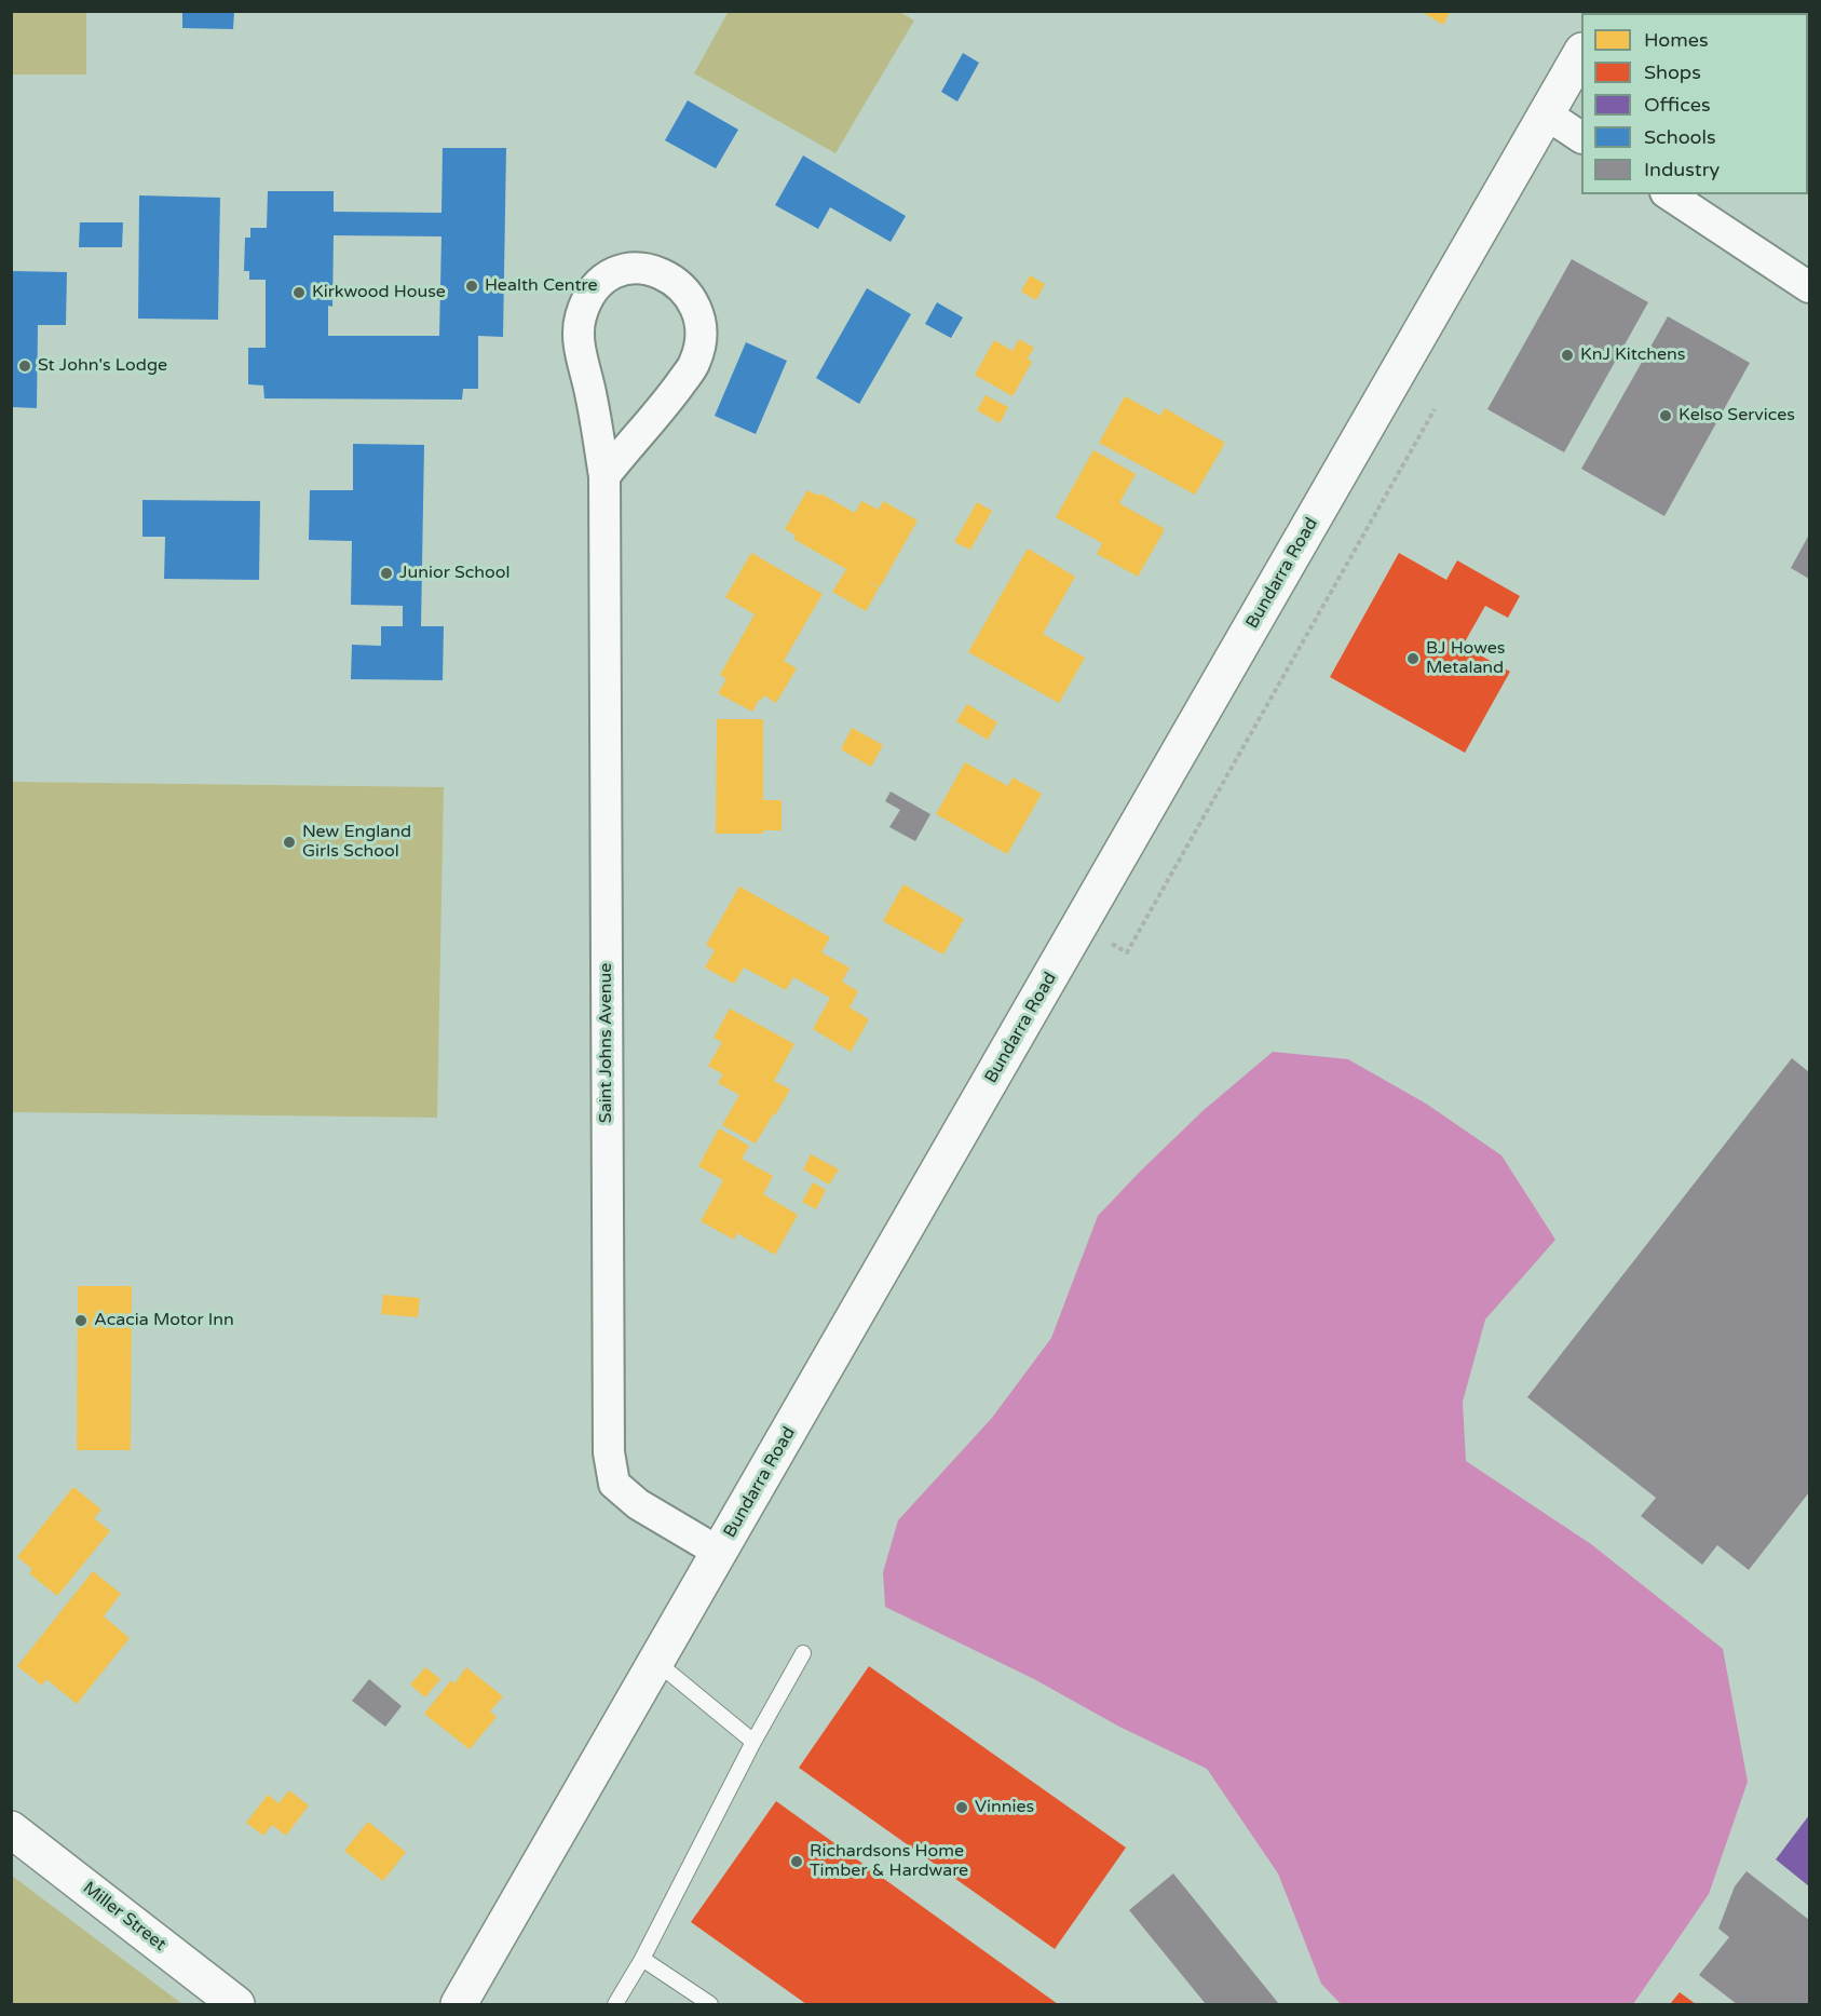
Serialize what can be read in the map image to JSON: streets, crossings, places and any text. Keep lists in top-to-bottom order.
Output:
{
  "streets": {
    "main road": ["Bundarra Road", "Miller Street"],
    "street": ["Saint Johns Avenue"]
  },
  "crossings": [
    ["Bundarra Road", "Saint Johns Avenue"]
  ],
  "places": [
    "Health Centre",
    "Kirkwood House",
    "KnJ Kitchens",
    "St John's Lodge",
    "Kelso Services",
    "Junior School",
    "BJ Howes Metaland",
    "New England Girls School",
    "Acacia Motor Inn",
    "Vinnies",
    "Richardsons Home Timber & Hardware"
  ],
  "legend": [
    "Homes",
    "Shops",
    "Offices",
    "Schools",
    "Industry"
  ]
}
